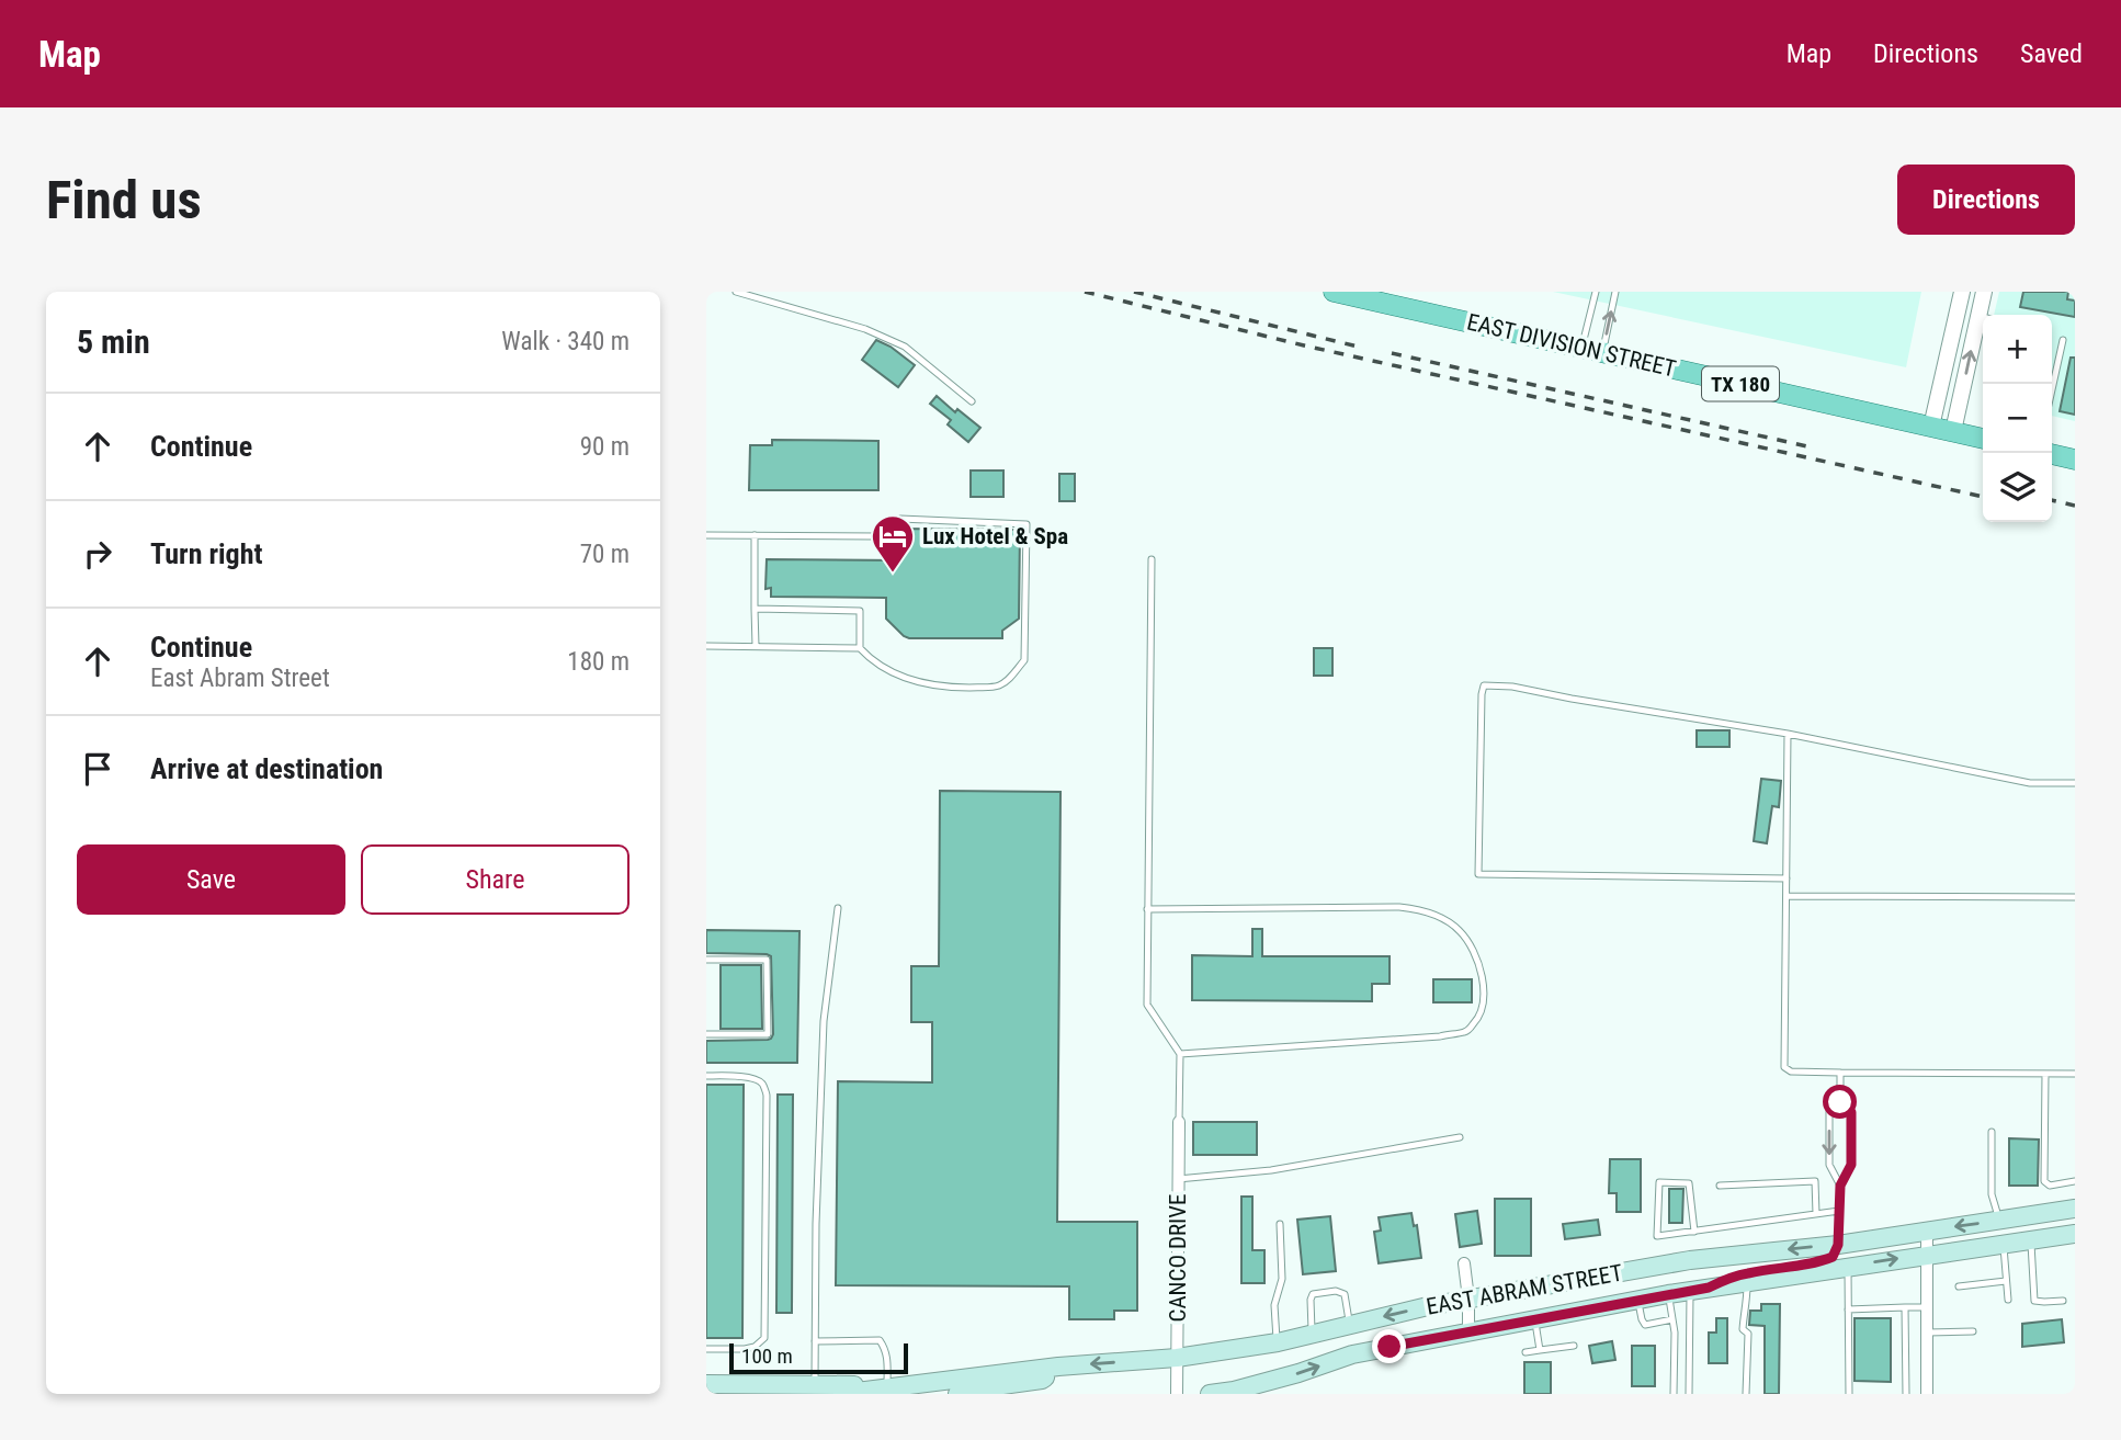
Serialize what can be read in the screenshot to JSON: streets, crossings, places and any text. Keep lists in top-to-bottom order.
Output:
{
  "streets": {
    "main road": ["EAST DIVISION STREET", "TX 180", "EAST ABRAM STREET"],
    "street": ["CANCO DRIVE"]
  },
  "crossings": [
    ["CANCO DRIVE", "EAST ABRAM STREET"]
  ],
  "places": {
    "hotel": ["Lux Hotel & Spa"]
  },
  "scale_bar": "100 m",
  "page": {
    "header": "Map",
    "nav": ["Map", "Directions", "Saved"],
    "buttons": [
      "Directions",
      ["Save", "Share"]
    ],
    "title": "Find us",
    "heading": ["5 min", "Walk · 340 m"],
    "map_buttons": ["+", "−"],
    "list": [
      ["Continue", "90 m"],
      ["Turn right", "70 m"],
      ["Continue", "East Abram Street", "180 m"],
      "Arrive at destination"
    ],
    "scale": "100 m"
  }
}
